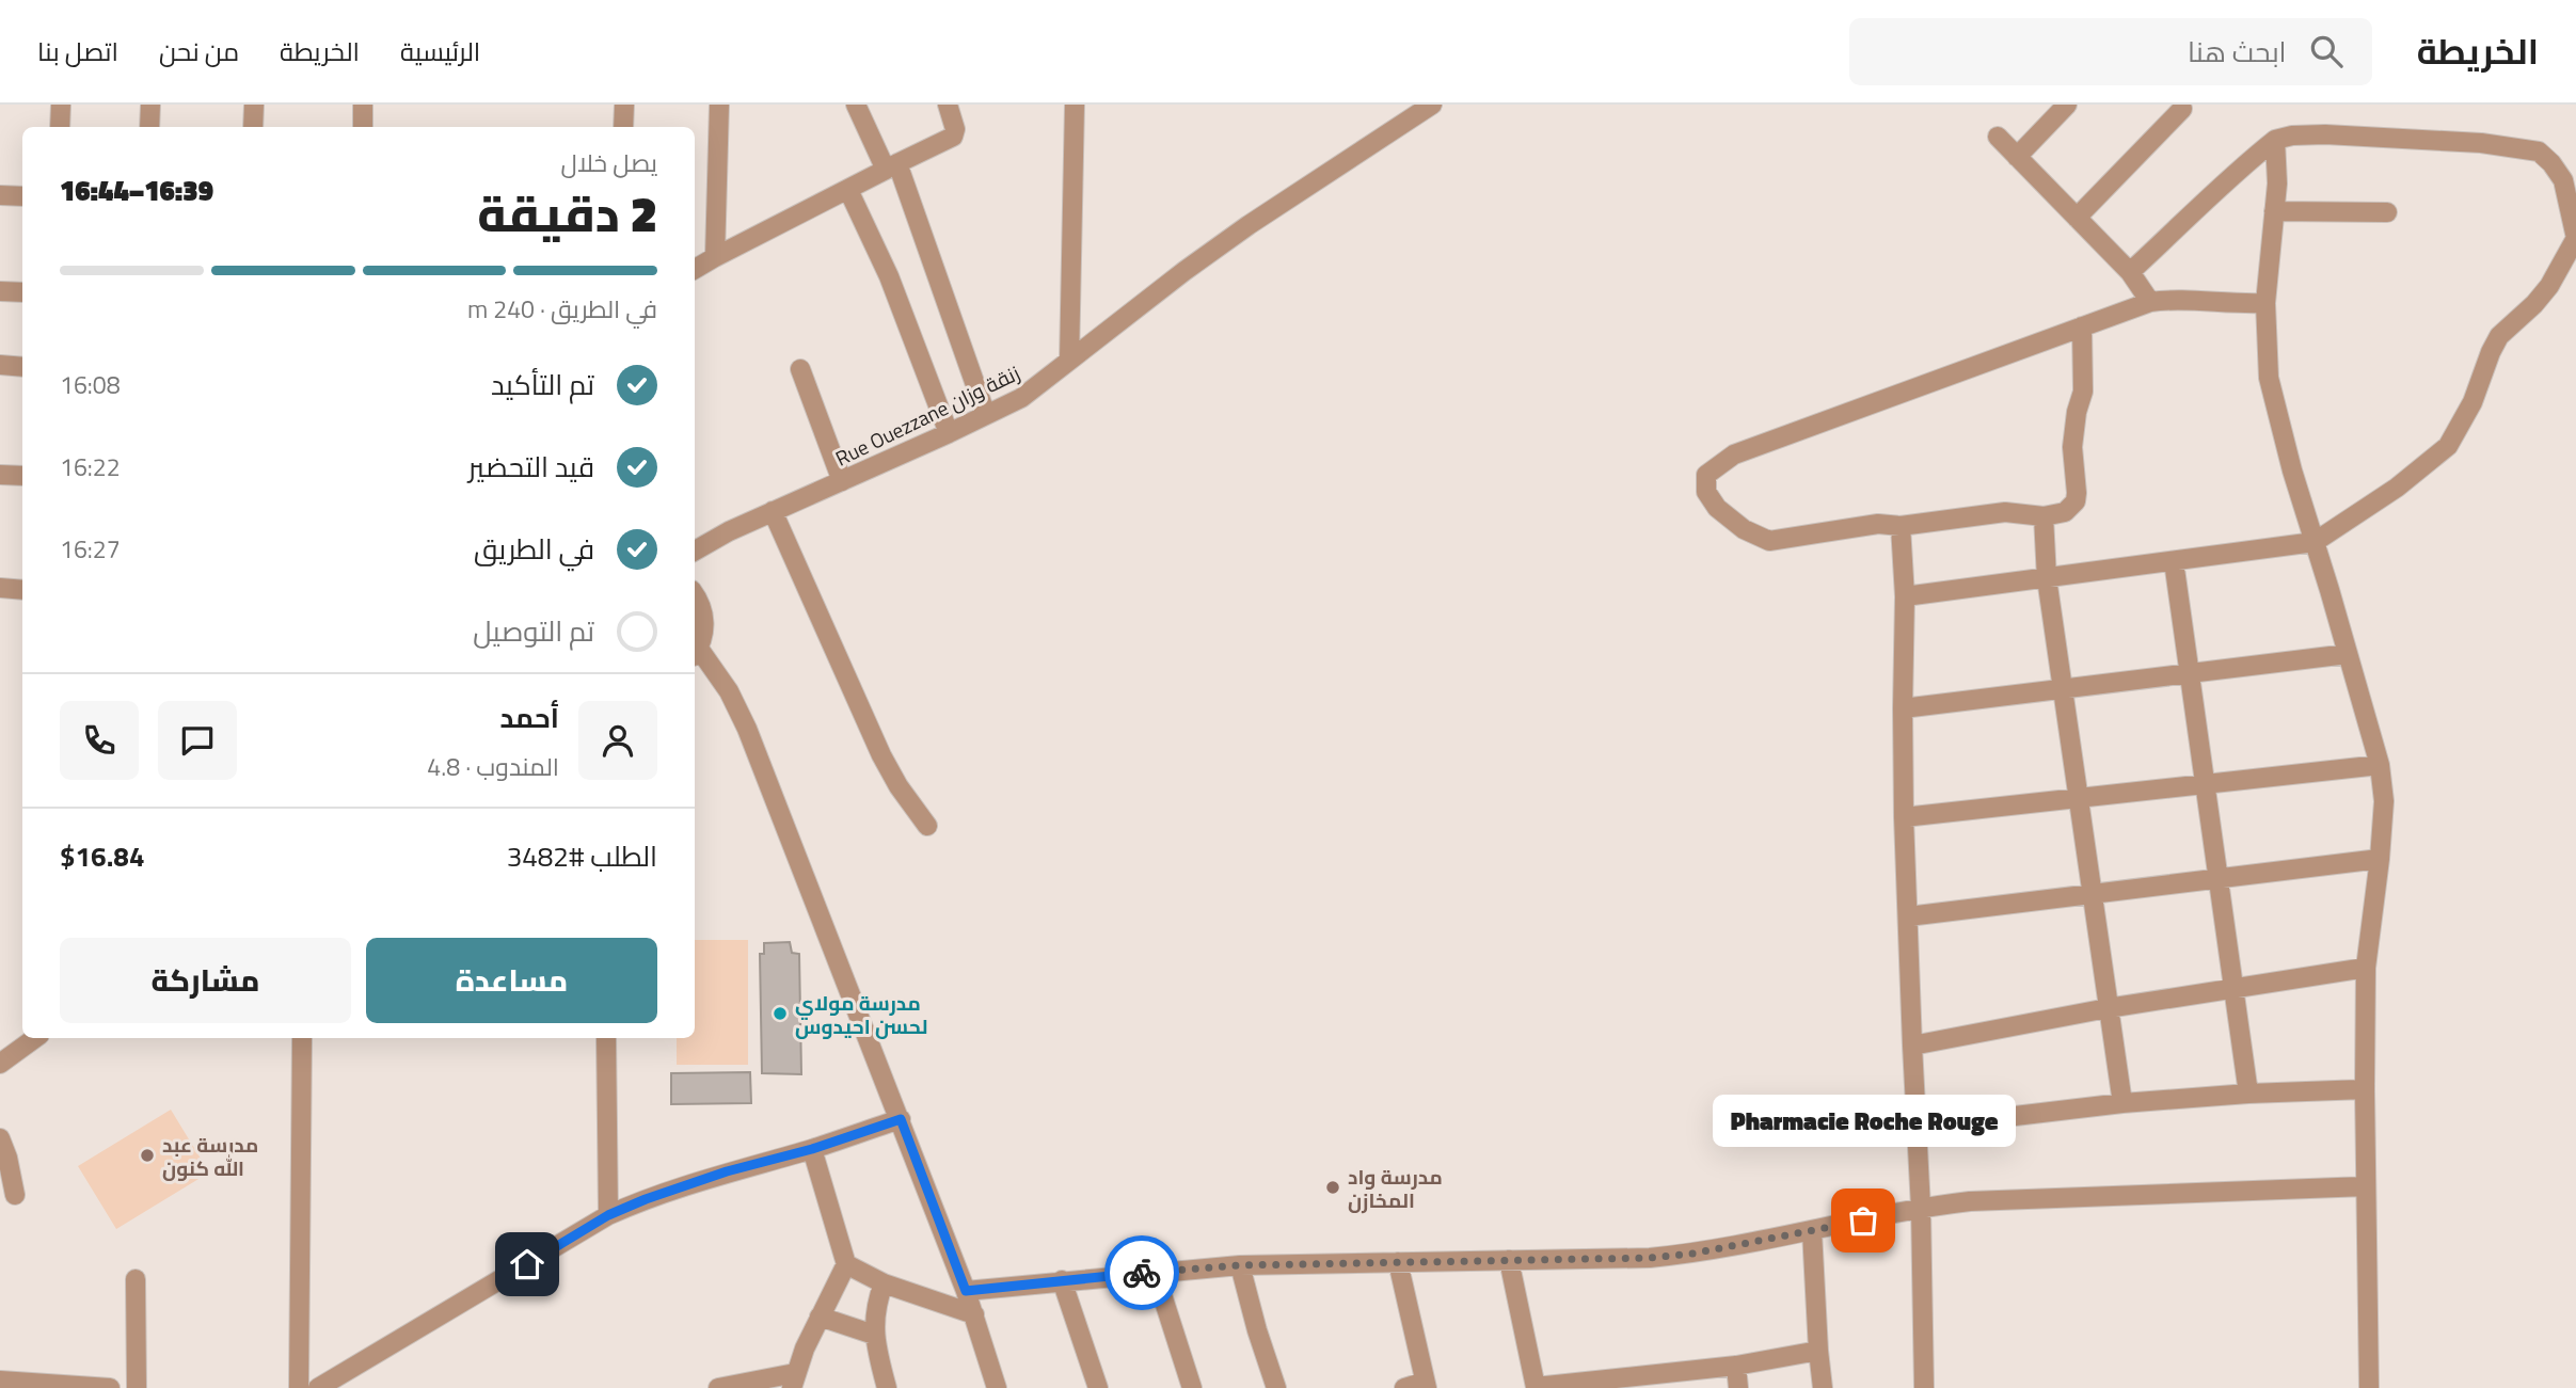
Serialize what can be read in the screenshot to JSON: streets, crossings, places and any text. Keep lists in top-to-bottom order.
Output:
{
  "streets": {
    "street": ["Rue Ouezzane زنقة وزان"]
  },
  "places": [
    "مدرسة مولاي لحسن احيدوس",
    "مدرسة عبد الله كنون",
    "مدرسة واد المخازن",
    "Pharmacie Roche Rouge"
  ],
  "page": {
    "header": "الخريطة",
    "search": "ابحث هنا",
    "nav": [
      "الرئيسية",
      "الخريطة",
      "من نحن",
      "اتصل بنا"
    ],
    "heading": ["2 دقيقة", "يصل خلال", "16:39–16:44"],
    "panel": [
      "أحمد",
      "المندوب · 4.8",
      "الطلب #3482",
      "$16.84"
    ],
    "bar": "في الطريق · 240 m",
    "list": [
      ["تم التأكيد", "16:08"],
      ["قيد التحضير", "16:22"],
      ["في الطريق", "16:27"],
      "تم التوصيل"
    ],
    "buttons": ["مساعدة", "مشاركة"],
    "bubble": "Pharmacie Roche Rouge"
  }
}
